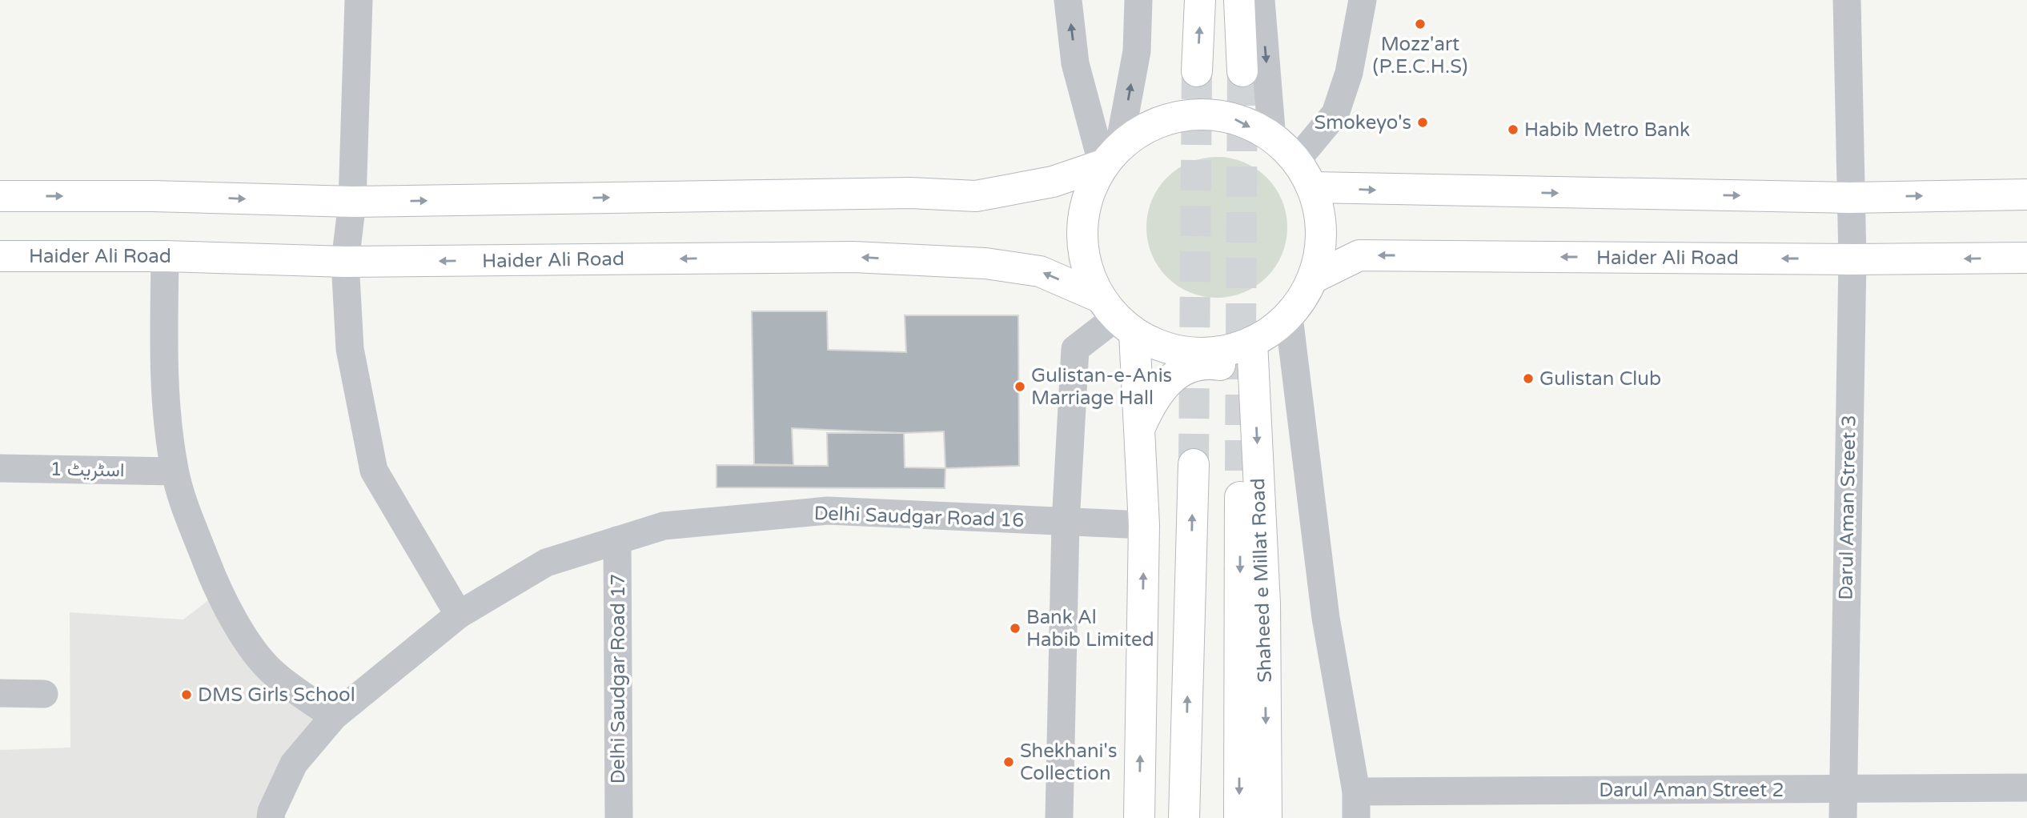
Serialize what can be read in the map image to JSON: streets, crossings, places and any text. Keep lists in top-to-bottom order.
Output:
{
  "streets": {
    "main road": ["Haider Ali Road", "Shaheed e Millat Road"],
    "street": [
      "اسٹریٹ 1",
      "Darul Aman Street 3",
      "Delhi Saudgar Road 16",
      "Delhi Saudgar Road 17",
      "Darul Aman Street 2"
    ]
  },
  "crossings": [
    ["Haider Ali Road", "Darul Aman Street 3"],
    ["Haider Ali Road", "Shaheed e Millat Road"],
    ["Darul Aman Street 3", "Darul Aman Street 2"],
    ["Delhi Saudgar Road 16", "Delhi Saudgar Road 17"]
  ],
  "places": [
    "Mozz'art (P.E.C.H.S)",
    "Smokeyo's",
    "Habib Metro Bank",
    "Gulistan Club",
    "Gulistan-e-Anis Marriage Hall",
    "Bank Al Habib Limited",
    "DMS Girls School",
    "Shekhani's Collection"
  ]
}
